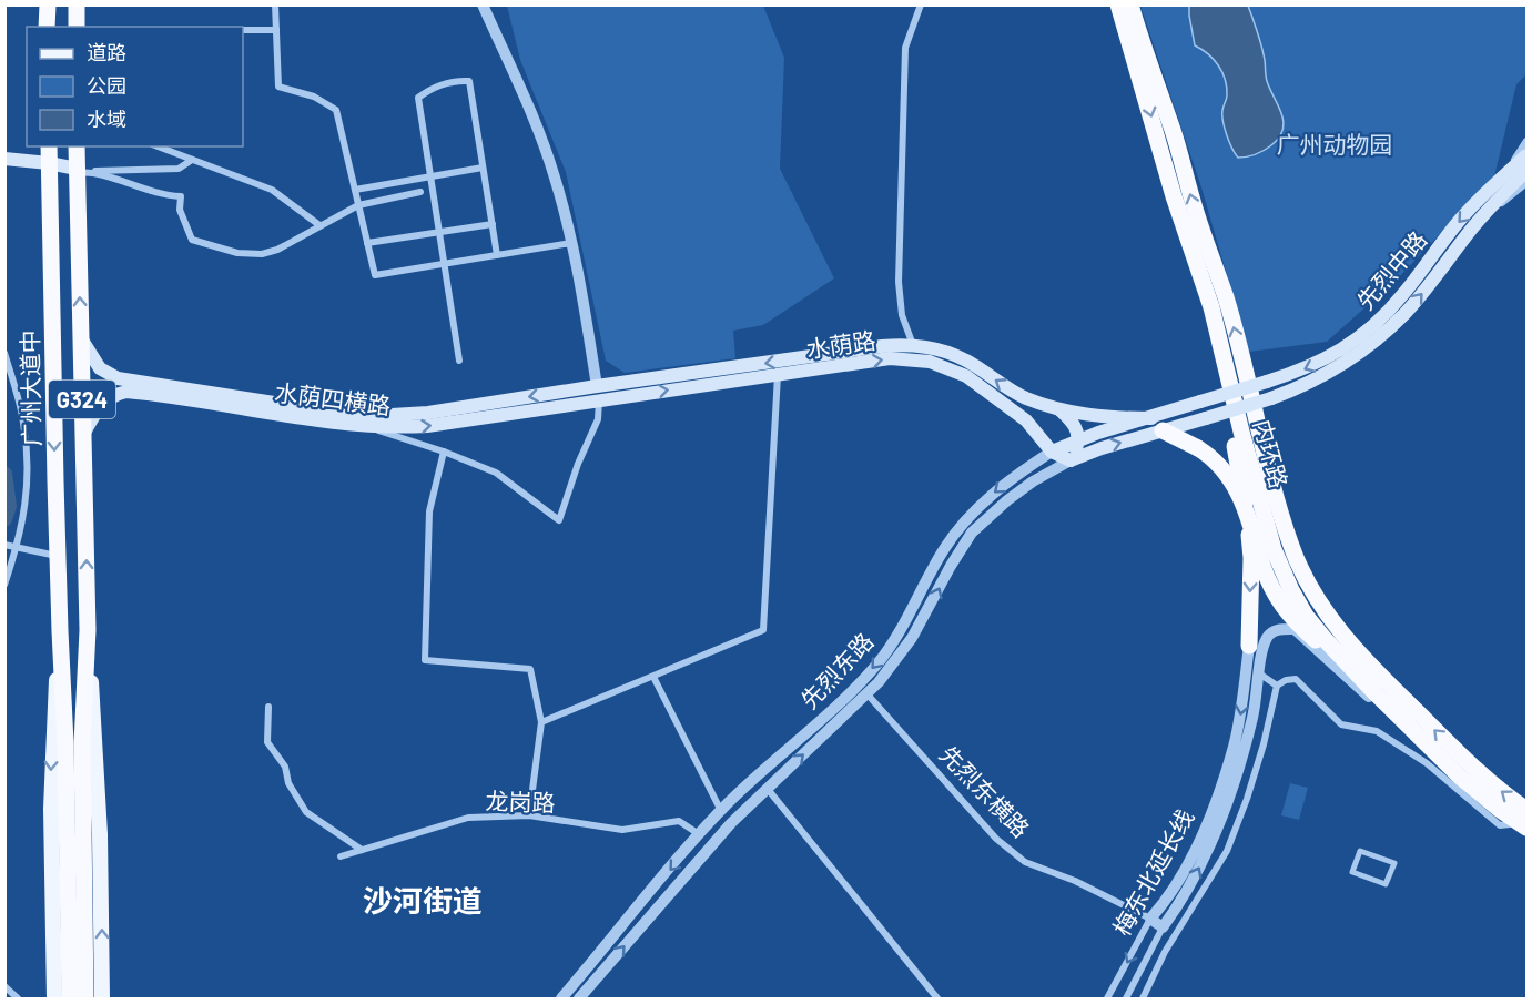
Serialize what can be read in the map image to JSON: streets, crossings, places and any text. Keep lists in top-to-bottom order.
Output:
{
  "streets": {
    "highway": ["广州大道中", "G324", "内环路"],
    "main road": [
      "先烈中路",
      "水荫路",
      "水荫四横路",
      "先烈东路"
    ],
    "street": ["先烈东横路", "龙岗路", "梅东北延长线"]
  },
  "crossings": [
    ["先烈中路", "先烈东路"],
    ["水荫路", "水荫四横路"],
    ["水荫路", "先烈东路"],
    ["广州大道中", "G324"],
    ["水荫四横路", "G324"],
    ["先烈东路", "先烈东横路"],
    ["先烈东路", "龙岗路"],
    ["先烈东横路", "梅东北延长线"]
  ],
  "districts": ["沙河街道"],
  "parks": ["广州动物园"],
  "legend": ["道路", "公园", "水域"]
}
